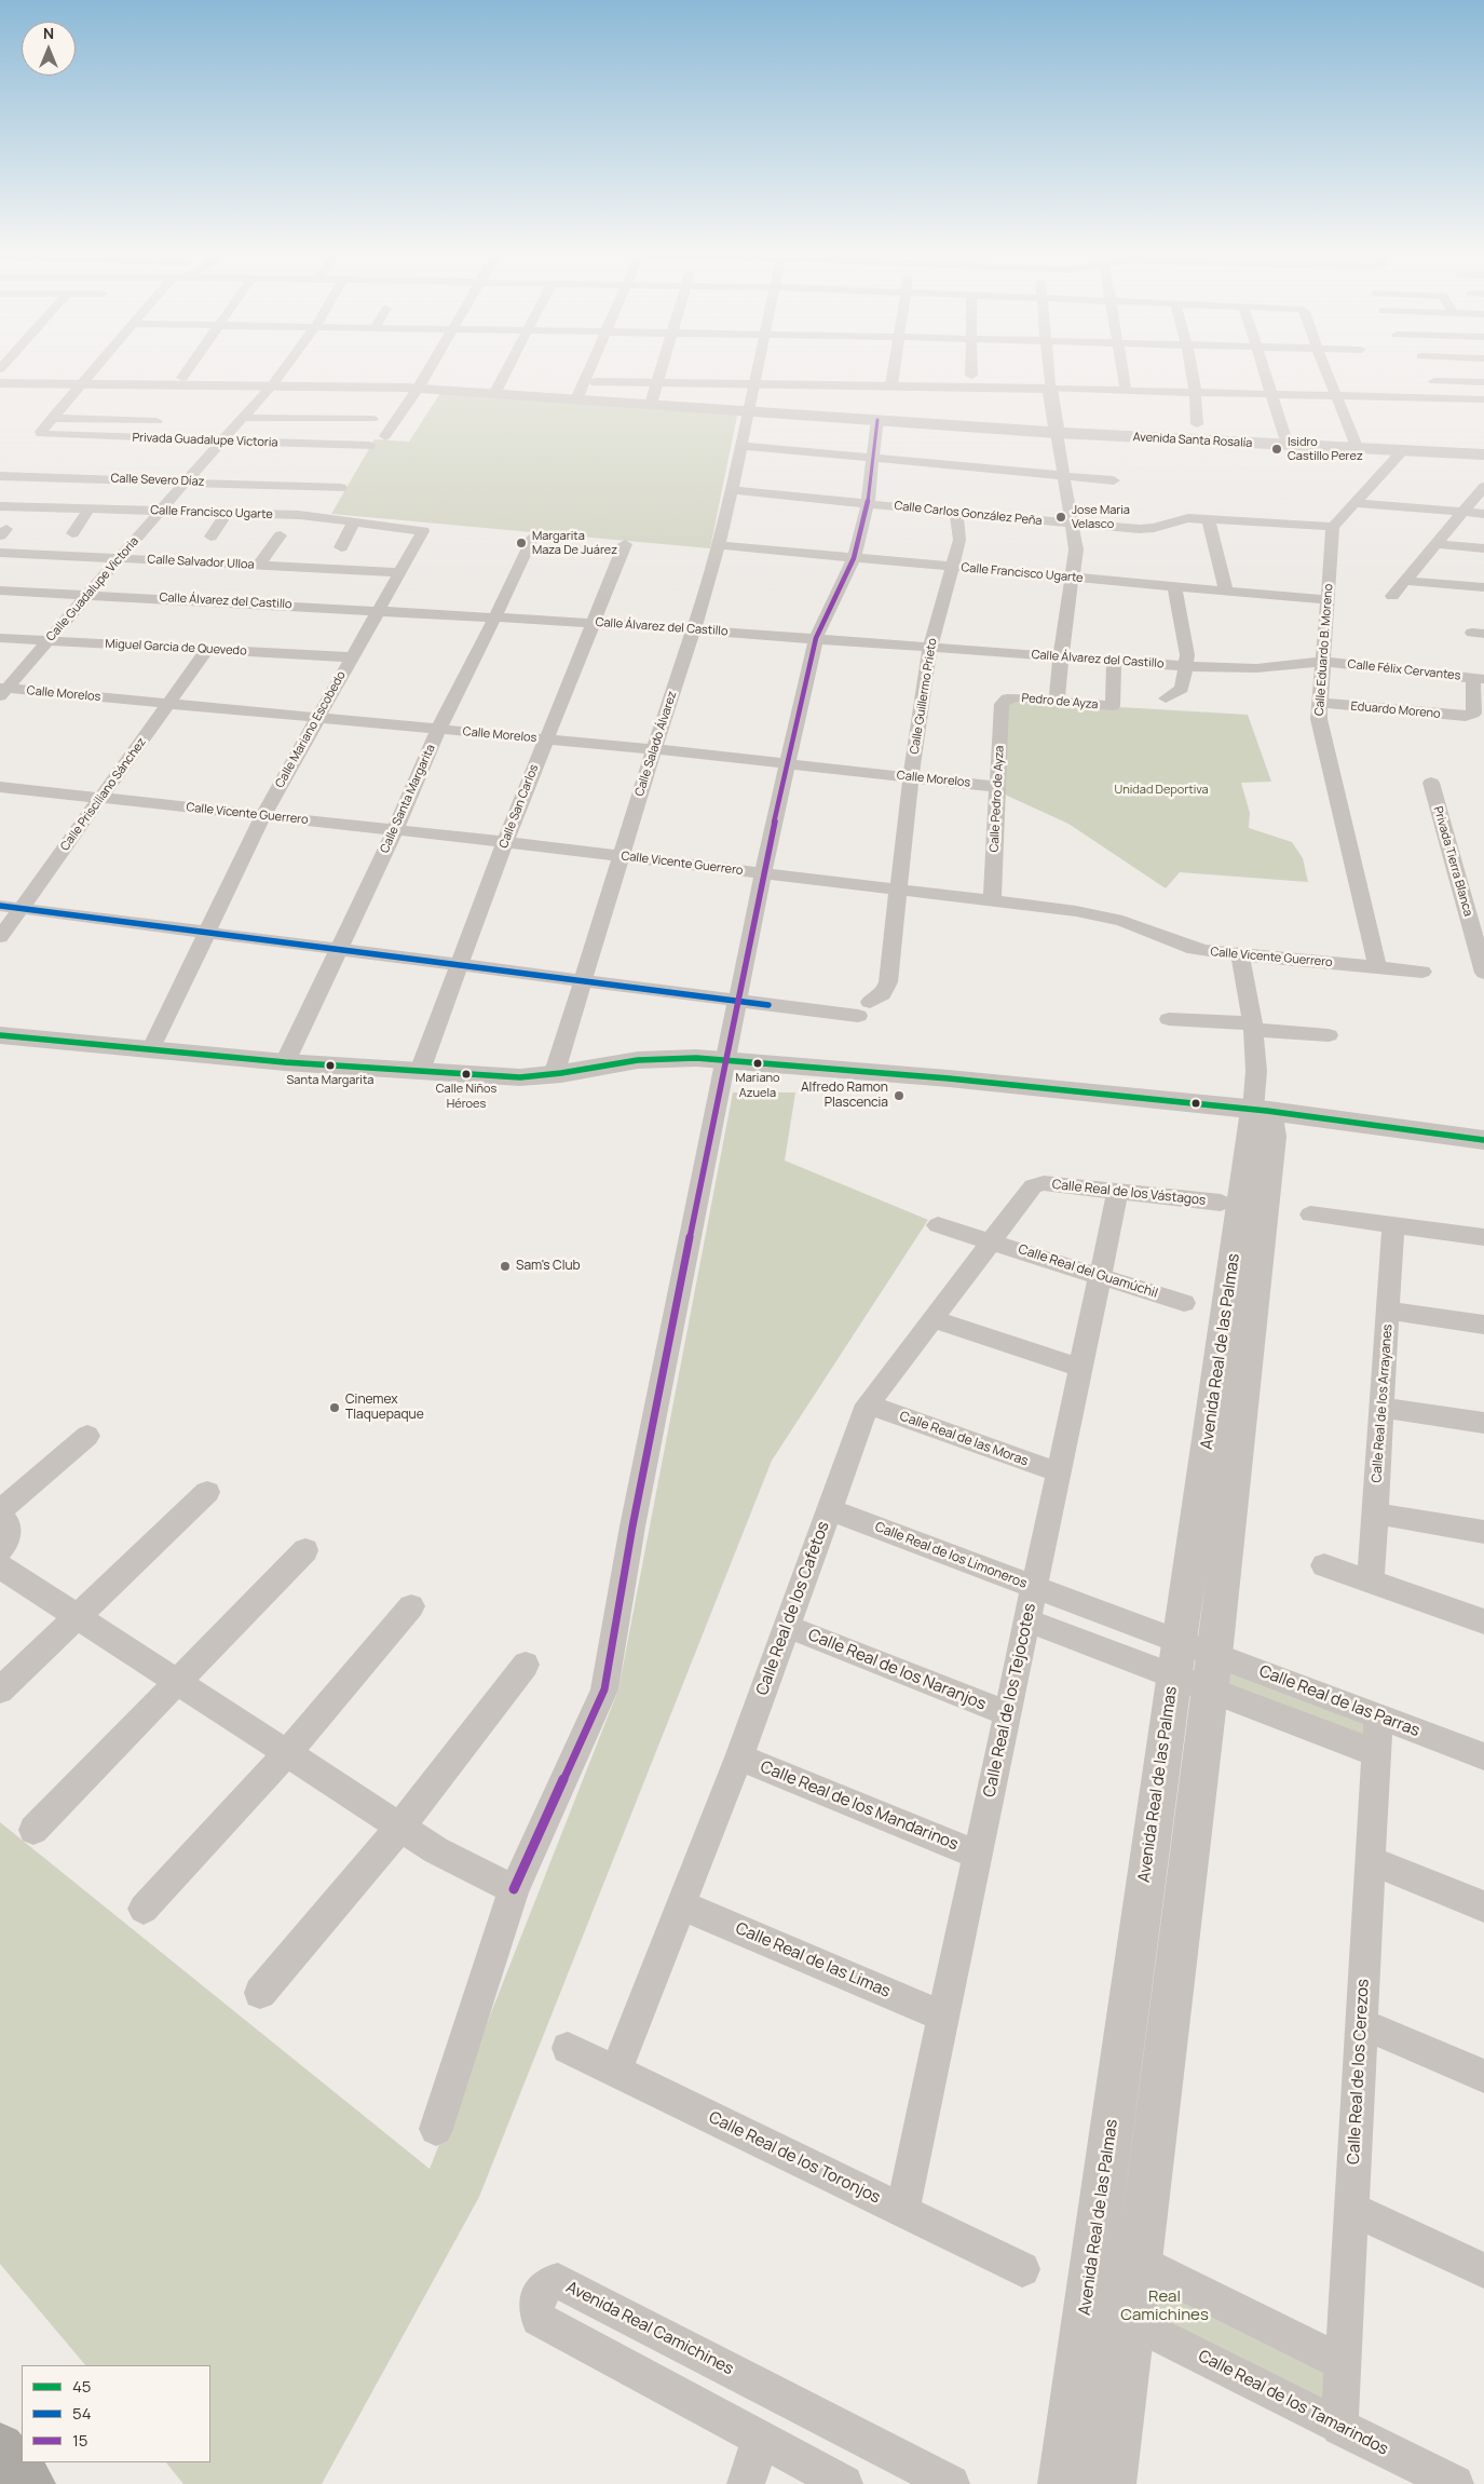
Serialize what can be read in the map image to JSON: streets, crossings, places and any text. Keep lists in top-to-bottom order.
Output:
{
  "streets": {
    "street": [
      "Privada Guadalupe Victoria",
      "Avenida Santa Rosalía",
      "Calle Severo Díaz",
      "Calle Francisco Ugarte",
      "Calle Carlos González Peña",
      "Calle Salvador Ulloa",
      "Calle Guadalupe Victoria",
      "Calle Álvarez del Castillo",
      "Miguel Garcia de Quevedo",
      "Calle Eduardo B. Moreno",
      "Calle Félix Cervantes",
      "Calle Morelos",
      "Calle Guillermo Prieto",
      "Pedro de Ayza",
      "Eduardo Moreno",
      "Calle Mariano Escobedo",
      "Calle Salado Álvarez",
      "Calle Prisciliano Sánchez",
      "Calle Santa Margarita",
      "Calle Pedro de Ayza",
      "Calle San Carlos",
      "Calle Vicente Guerrero",
      "Privada Tierra Blanca",
      "Calle Real de los Vástagos",
      "Calle Real del Guamúchil",
      "Avenida Real de las Palmas",
      "Calle Real de los Arrayanes",
      "Calle Real de las Moras",
      "Calle Real de los Limoneros",
      "Calle Real de los Cafetos",
      "Calle Real de los Naranjos",
      "Calle Real de los Tejocotes",
      "Calle Real de las Parras",
      "Calle Real de los Mandarinos",
      "Calle Real de las Limas",
      "Calle Real de los Cerezos",
      "Calle Real de los Toronjos",
      "Avenida Real Camichines",
      "Calle Real de los Tamarindos"
    ]
  },
  "crossings": [
    ["Privada Guadalupe Victoria", "Calle Guadalupe Victoria"],
    ["Avenida Santa Rosalía", "Calle Guadalupe Victoria"],
    ["Avenida Santa Rosalía", "Calle Salado Álvarez"],
    ["Calle Severo Díaz", "Calle Guadalupe Victoria"],
    ["Calle Francisco Ugarte", "Calle Guadalupe Victoria"],
    ["Calle Francisco Ugarte", "Calle Eduardo B. Moreno"],
    ["Calle Francisco Ugarte", "Calle Guillermo Prieto"],
    ["Calle Francisco Ugarte", "Calle Mariano Escobedo"],
    ["Calle Francisco Ugarte", "Calle Salado Álvarez"],
    ["Calle Carlos González Peña", "Calle Eduardo B. Moreno"],
    ["Calle Carlos González Peña", "Calle Guillermo Prieto"],
    ["Calle Carlos González Peña", "Calle Salado Álvarez"],
    ["Calle Salvador Ulloa", "Calle Guadalupe Victoria"],
    ["Calle Salvador Ulloa", "Calle Mariano Escobedo"],
    ["Calle Guadalupe Victoria", "Calle Álvarez del Castillo"],
    ["Calle Guadalupe Victoria", "Miguel Garcia de Quevedo"],
    ["Calle Guadalupe Victoria", "Calle Morelos"],
    ["Calle Álvarez del Castillo", "Calle Eduardo B. Moreno"],
    ["Calle Álvarez del Castillo", "Calle Félix Cervantes"],
    ["Calle Álvarez del Castillo", "Calle Guillermo Prieto"],
    ["Calle Álvarez del Castillo", "Pedro de Ayza"],
    ["Calle Álvarez del Castillo", "Calle Mariano Escobedo"],
    ["Calle Álvarez del Castillo", "Calle Salado Álvarez"],
    ["Calle Álvarez del Castillo", "Calle Santa Margarita"],
    ["Calle Álvarez del Castillo", "Calle San Carlos"],
    ["Miguel Garcia de Quevedo", "Calle Mariano Escobedo"],
    ["Miguel Garcia de Quevedo", "Calle Prisciliano Sánchez"],
    ["Calle Eduardo B. Moreno", "Calle Félix Cervantes"],
    ["Calle Eduardo B. Moreno", "Eduardo Moreno"],
    ["Calle Eduardo B. Moreno", "Calle Vicente Guerrero"],
    ["Calle Félix Cervantes", "Eduardo Moreno"],
    ["Calle Morelos", "Calle Guillermo Prieto"],
    ["Calle Morelos", "Calle Mariano Escobedo"],
    ["Calle Morelos", "Calle Salado Álvarez"],
    ["Calle Morelos", "Calle Prisciliano Sánchez"],
    ["Calle Morelos", "Calle Santa Margarita"],
    ["Calle Morelos", "Calle Pedro de Ayza"],
    ["Calle Morelos", "Calle San Carlos"],
    ["Calle Guillermo Prieto", "Calle Vicente Guerrero"],
    ["Pedro de Ayza", "Calle Pedro de Ayza"],
    ["Calle Mariano Escobedo", "Calle Vicente Guerrero"],
    ["Calle Salado Álvarez", "Calle Vicente Guerrero"],
    ["Calle Prisciliano Sánchez", "Calle Vicente Guerrero"],
    ["Calle Santa Margarita", "Calle Vicente Guerrero"],
    ["Calle Pedro de Ayza", "Calle Vicente Guerrero"],
    ["Calle San Carlos", "Calle Vicente Guerrero"],
    ["Calle Vicente Guerrero", "Avenida Real de las Palmas"],
    ["Calle Real de los Vástagos", "Calle Real de los Cafetos"],
    ["Calle Real de los Vástagos", "Calle Real de los Tejocotes"],
    ["Calle Real del Guamúchil", "Calle Real de los Cafetos"],
    ["Calle Real del Guamúchil", "Calle Real de los Tejocotes"],
    ["Avenida Real de las Palmas", "Calle Real de los Limoneros"],
    ["Avenida Real de las Palmas", "Calle Real de las Parras"],
    ["Avenida Real de las Palmas", "Calle Real de los Tamarindos"],
    ["Calle Real de las Moras", "Calle Real de los Cafetos"],
    ["Calle Real de las Moras", "Calle Real de los Tejocotes"],
    ["Calle Real de los Limoneros", "Calle Real de los Cafetos"],
    ["Calle Real de los Limoneros", "Calle Real de los Tejocotes"],
    ["Calle Real de los Limoneros", "Calle Real de las Parras"],
    ["Calle Real de los Cafetos", "Calle Real de los Naranjos"],
    ["Calle Real de los Cafetos", "Calle Real de los Mandarinos"],
    ["Calle Real de los Cafetos", "Calle Real de las Limas"],
    ["Calle Real de los Cafetos", "Calle Real de los Toronjos"],
    ["Calle Real de los Naranjos", "Calle Real de los Tejocotes"],
    ["Calle Real de los Tejocotes", "Calle Real de los Mandarinos"],
    ["Calle Real de los Tejocotes", "Calle Real de las Limas"],
    ["Calle Real de los Tejocotes", "Calle Real de los Toronjos"],
    ["Calle Real de las Parras", "Calle Real de los Cerezos"],
    ["Calle Real de los Cerezos", "Calle Real de los Tamarindos"]
  ],
  "parks": ["Unidad Deportiva", "Real Camichines"],
  "places": [
    "Isidro Castillo Perez",
    "Jose Maria Velasco",
    "Margarita Maza De Juárez",
    "Mariano Azuela",
    "Santa Margarita",
    "Calle Niños Héroes",
    "Alfredo Ramon Plascencia",
    "Sam's Club",
    "Cinemex Tlaquepaque"
  ],
  "lines": ["transit line 15", "transit line 54", "transit line 45"],
  "legend": ["45", "54", "15"],
  "north": "top"
}
